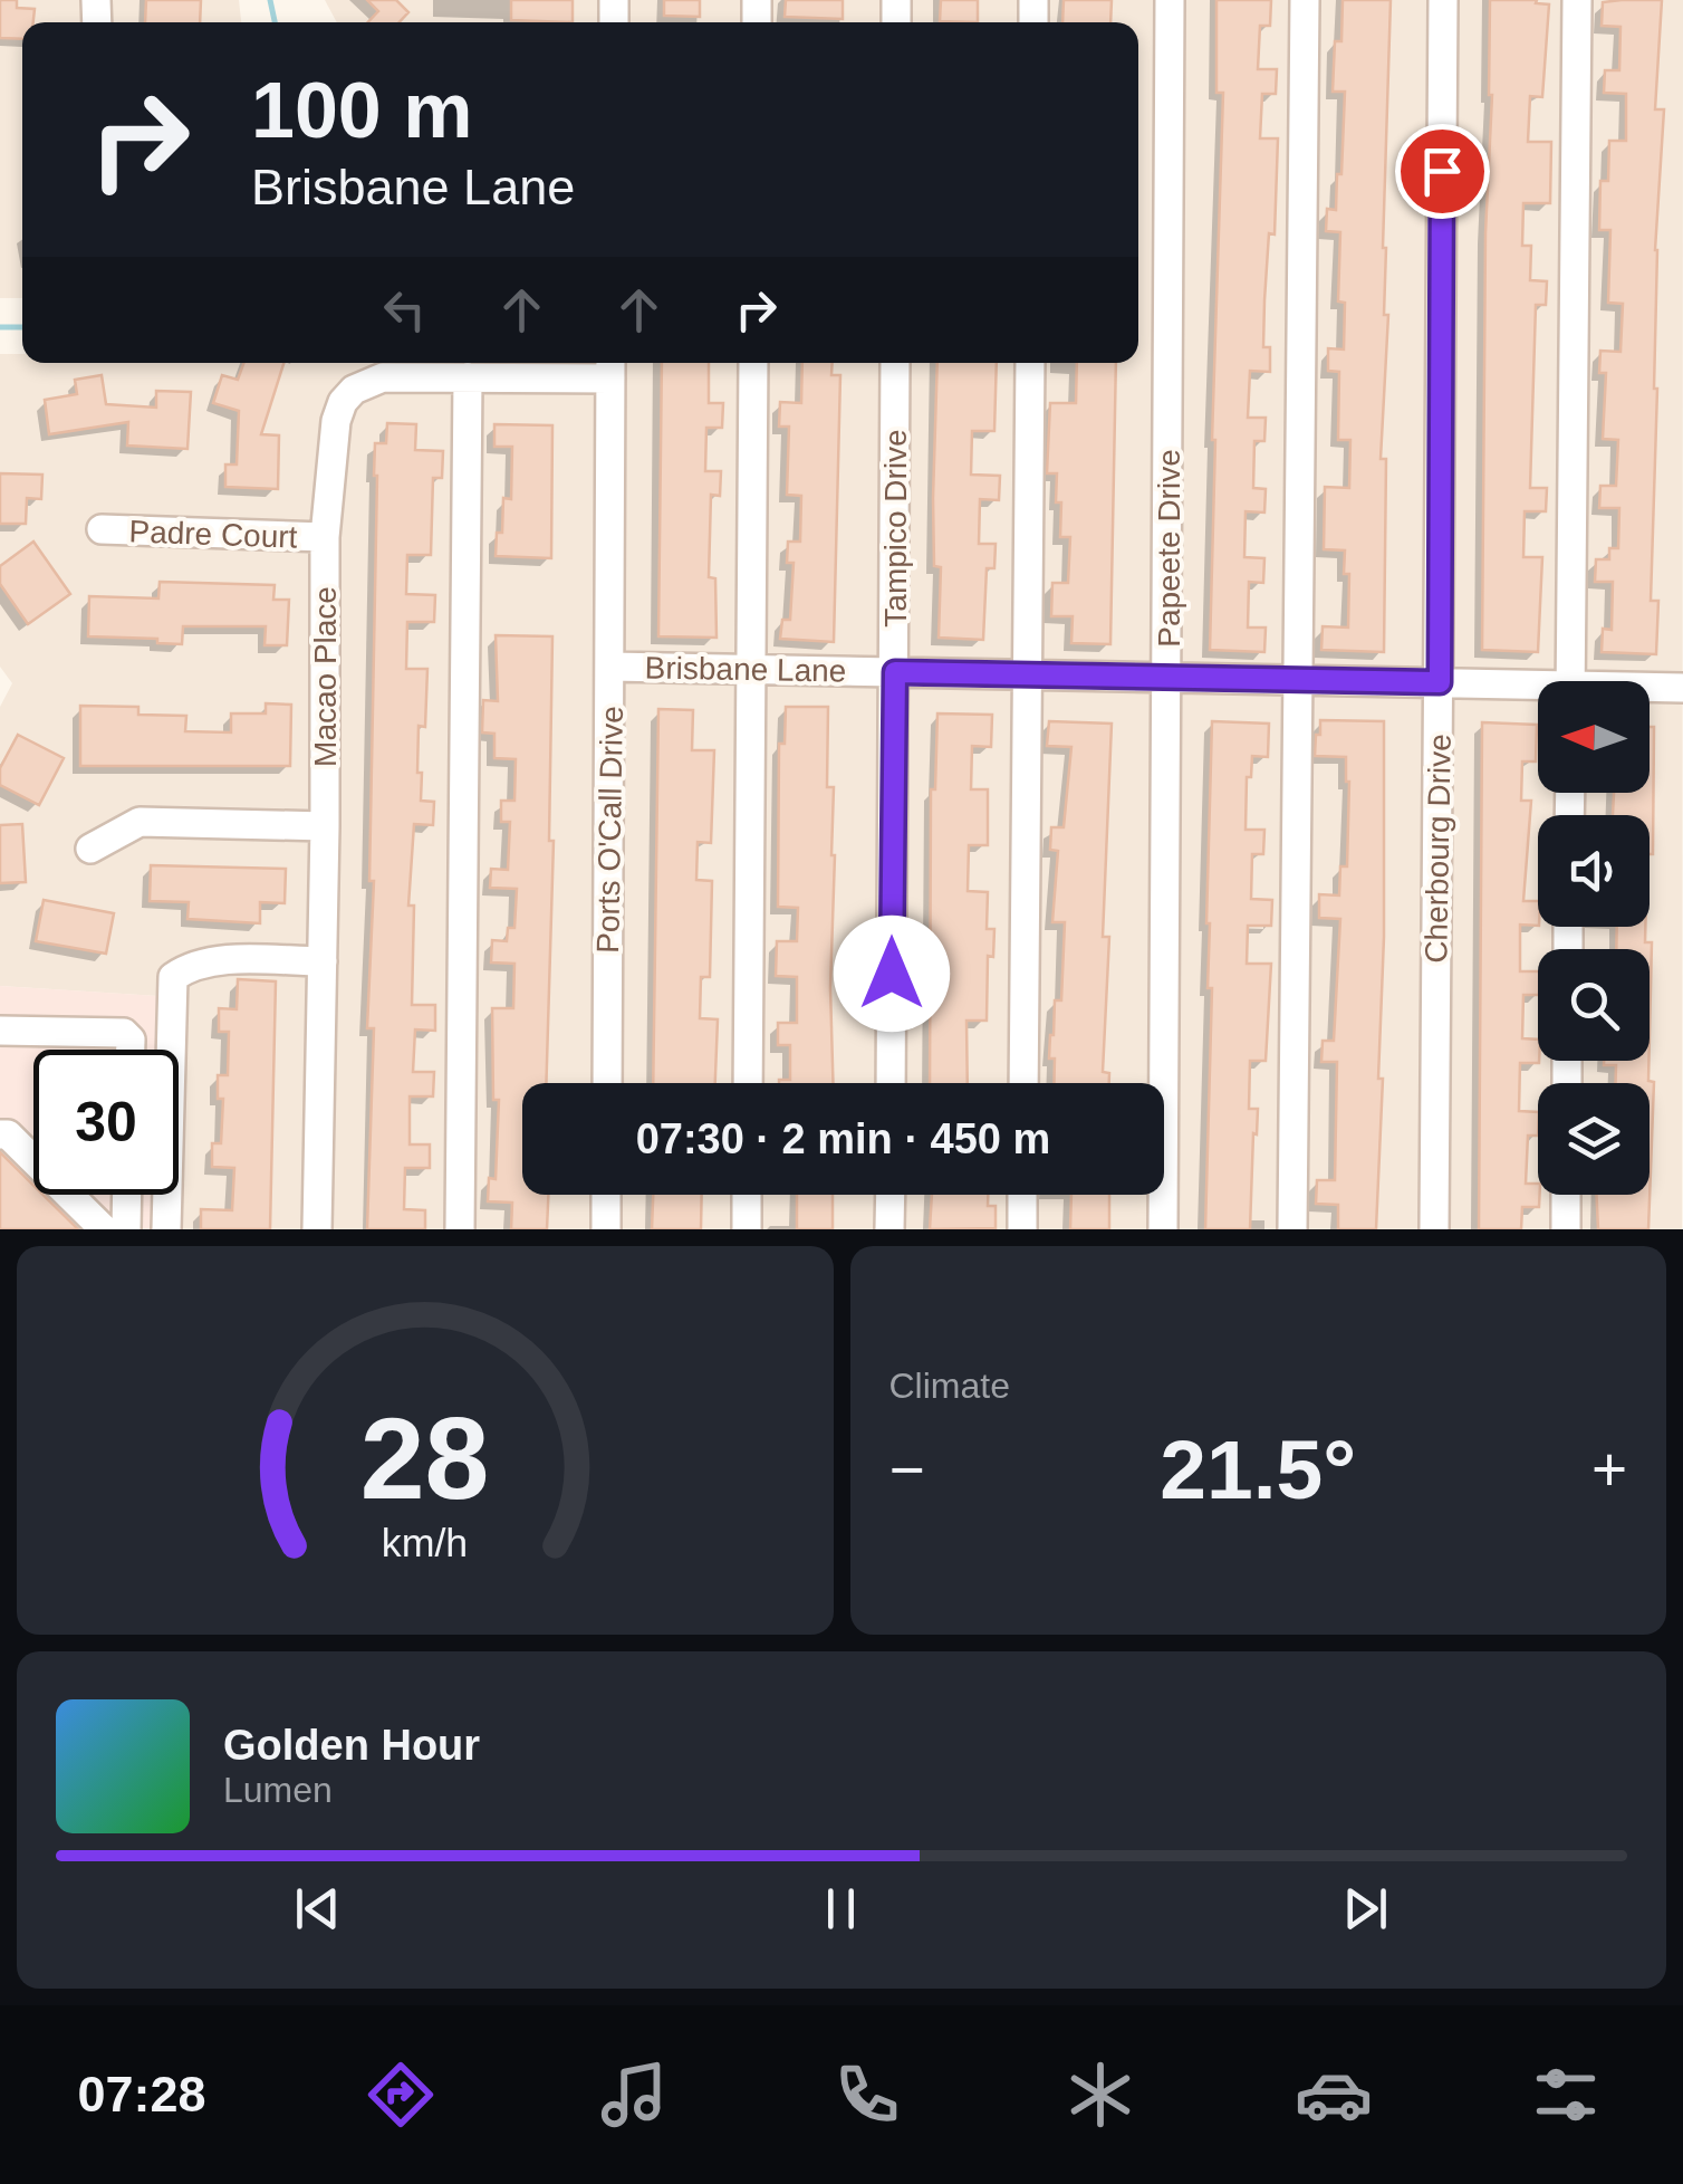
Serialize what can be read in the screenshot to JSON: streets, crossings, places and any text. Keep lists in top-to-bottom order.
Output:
{
  "streets": {
    "street": [
      "Tampico Drive",
      "Padre Court",
      "Papeete Drive",
      "Brisbane Lane",
      "Macao Place",
      "Ports O'Call Drive",
      "Cherbourg Drive"
    ]
  },
  "crossings": [
    ["Tampico Drive", "Brisbane Lane"],
    ["Padre Court", "Macao Place"],
    ["Papeete Drive", "Brisbane Lane"],
    ["Brisbane Lane", "Ports O'Call Drive"],
    ["Brisbane Lane", "Cherbourg Drive"],
    ["Macao Place", "Ports O'Call Drive"]
  ],
  "north": "left",
  "page": {
    "turn": ["100 m", "Brisbane Lane"],
    "limit": "30",
    "trip": "07:30 · 2 min · 450 m",
    "tile": "Climate",
    "heat": ["−", "21.5°", "+"],
    "song": ["Golden Hour", "Lumen"],
    "tabs": "07:28",
    "gauge": ["28", "km/h"]
  }
}
